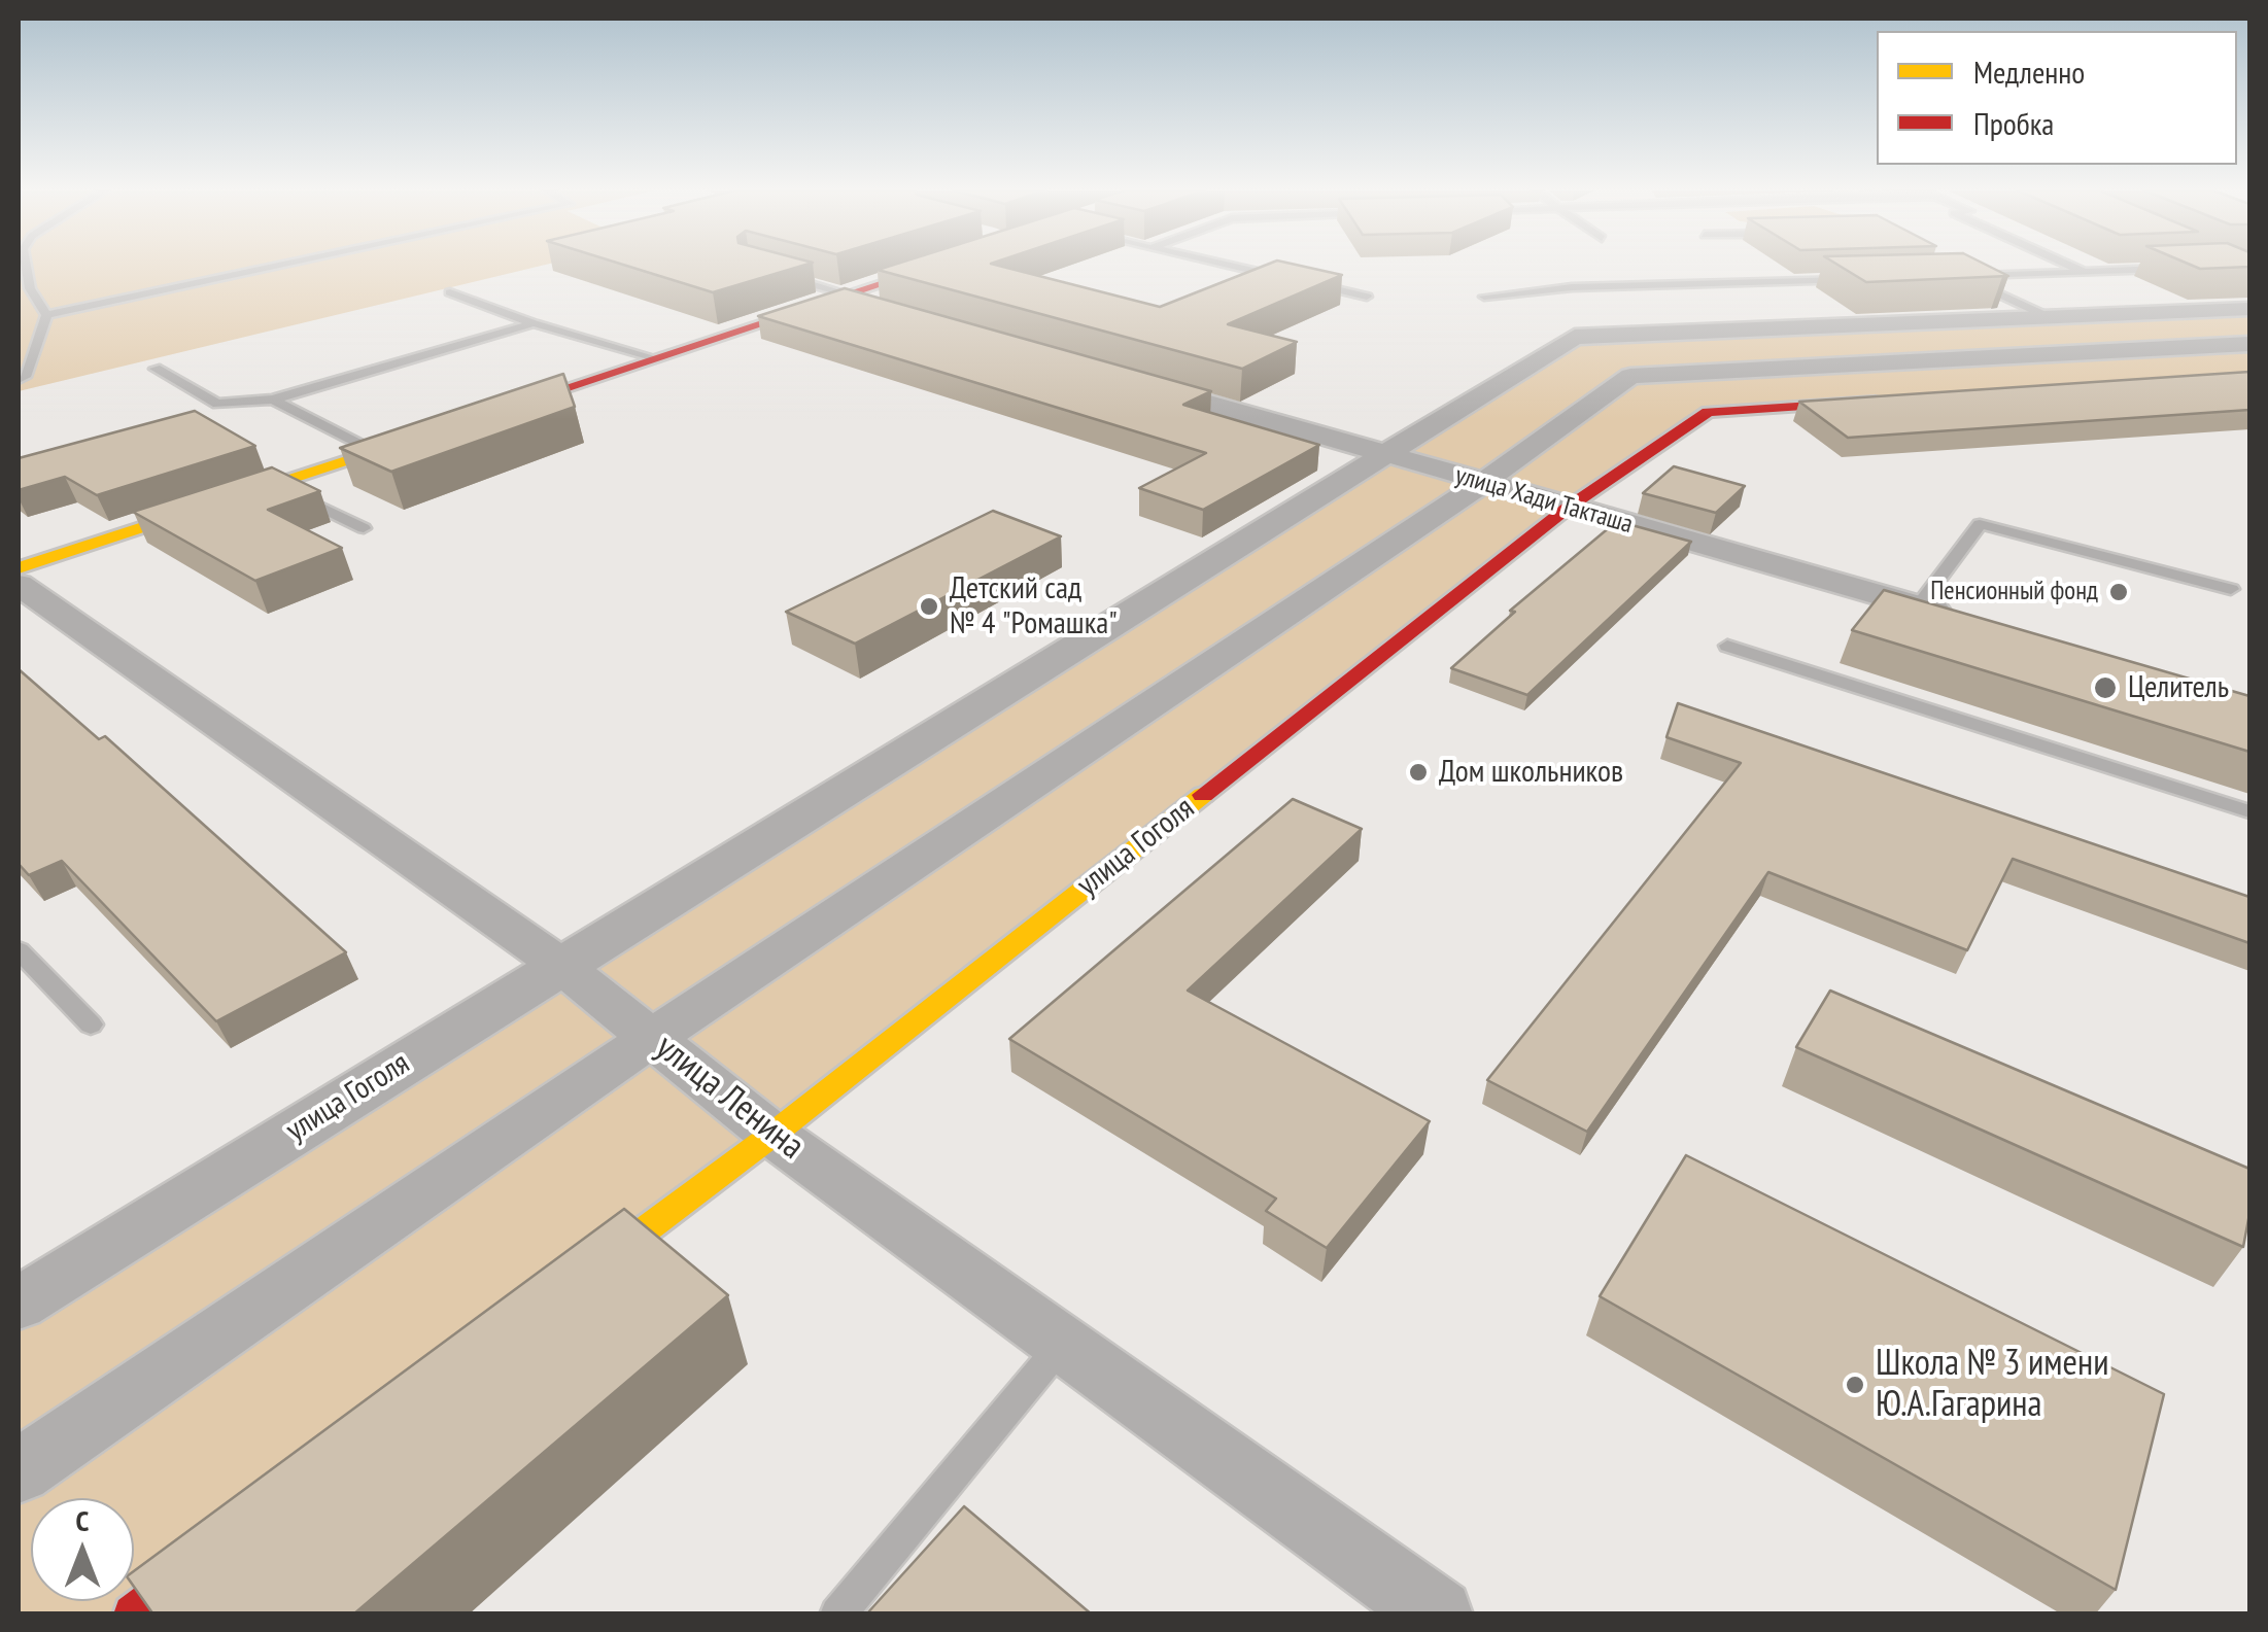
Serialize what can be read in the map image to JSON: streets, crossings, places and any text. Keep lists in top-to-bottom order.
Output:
{
  "streets": {
    "street": ["улица Хади Такташа", "улица Гоголя", "улица Ленина"]
  },
  "crossings": [
    ["улица Хади Такташа", "улица Гоголя"],
    ["улица Гоголя", "улица Ленина"]
  ],
  "places": [
    "Пенсионный фонд",
    "Детский сад № 4 \"Ромашка\"",
    "Целитель",
    "Дом школьников",
    "Школа № 3 имени Ю.А.Гагарина"
  ],
  "legend": ["Медленно", "Пробка"],
  "north": "top"
}
